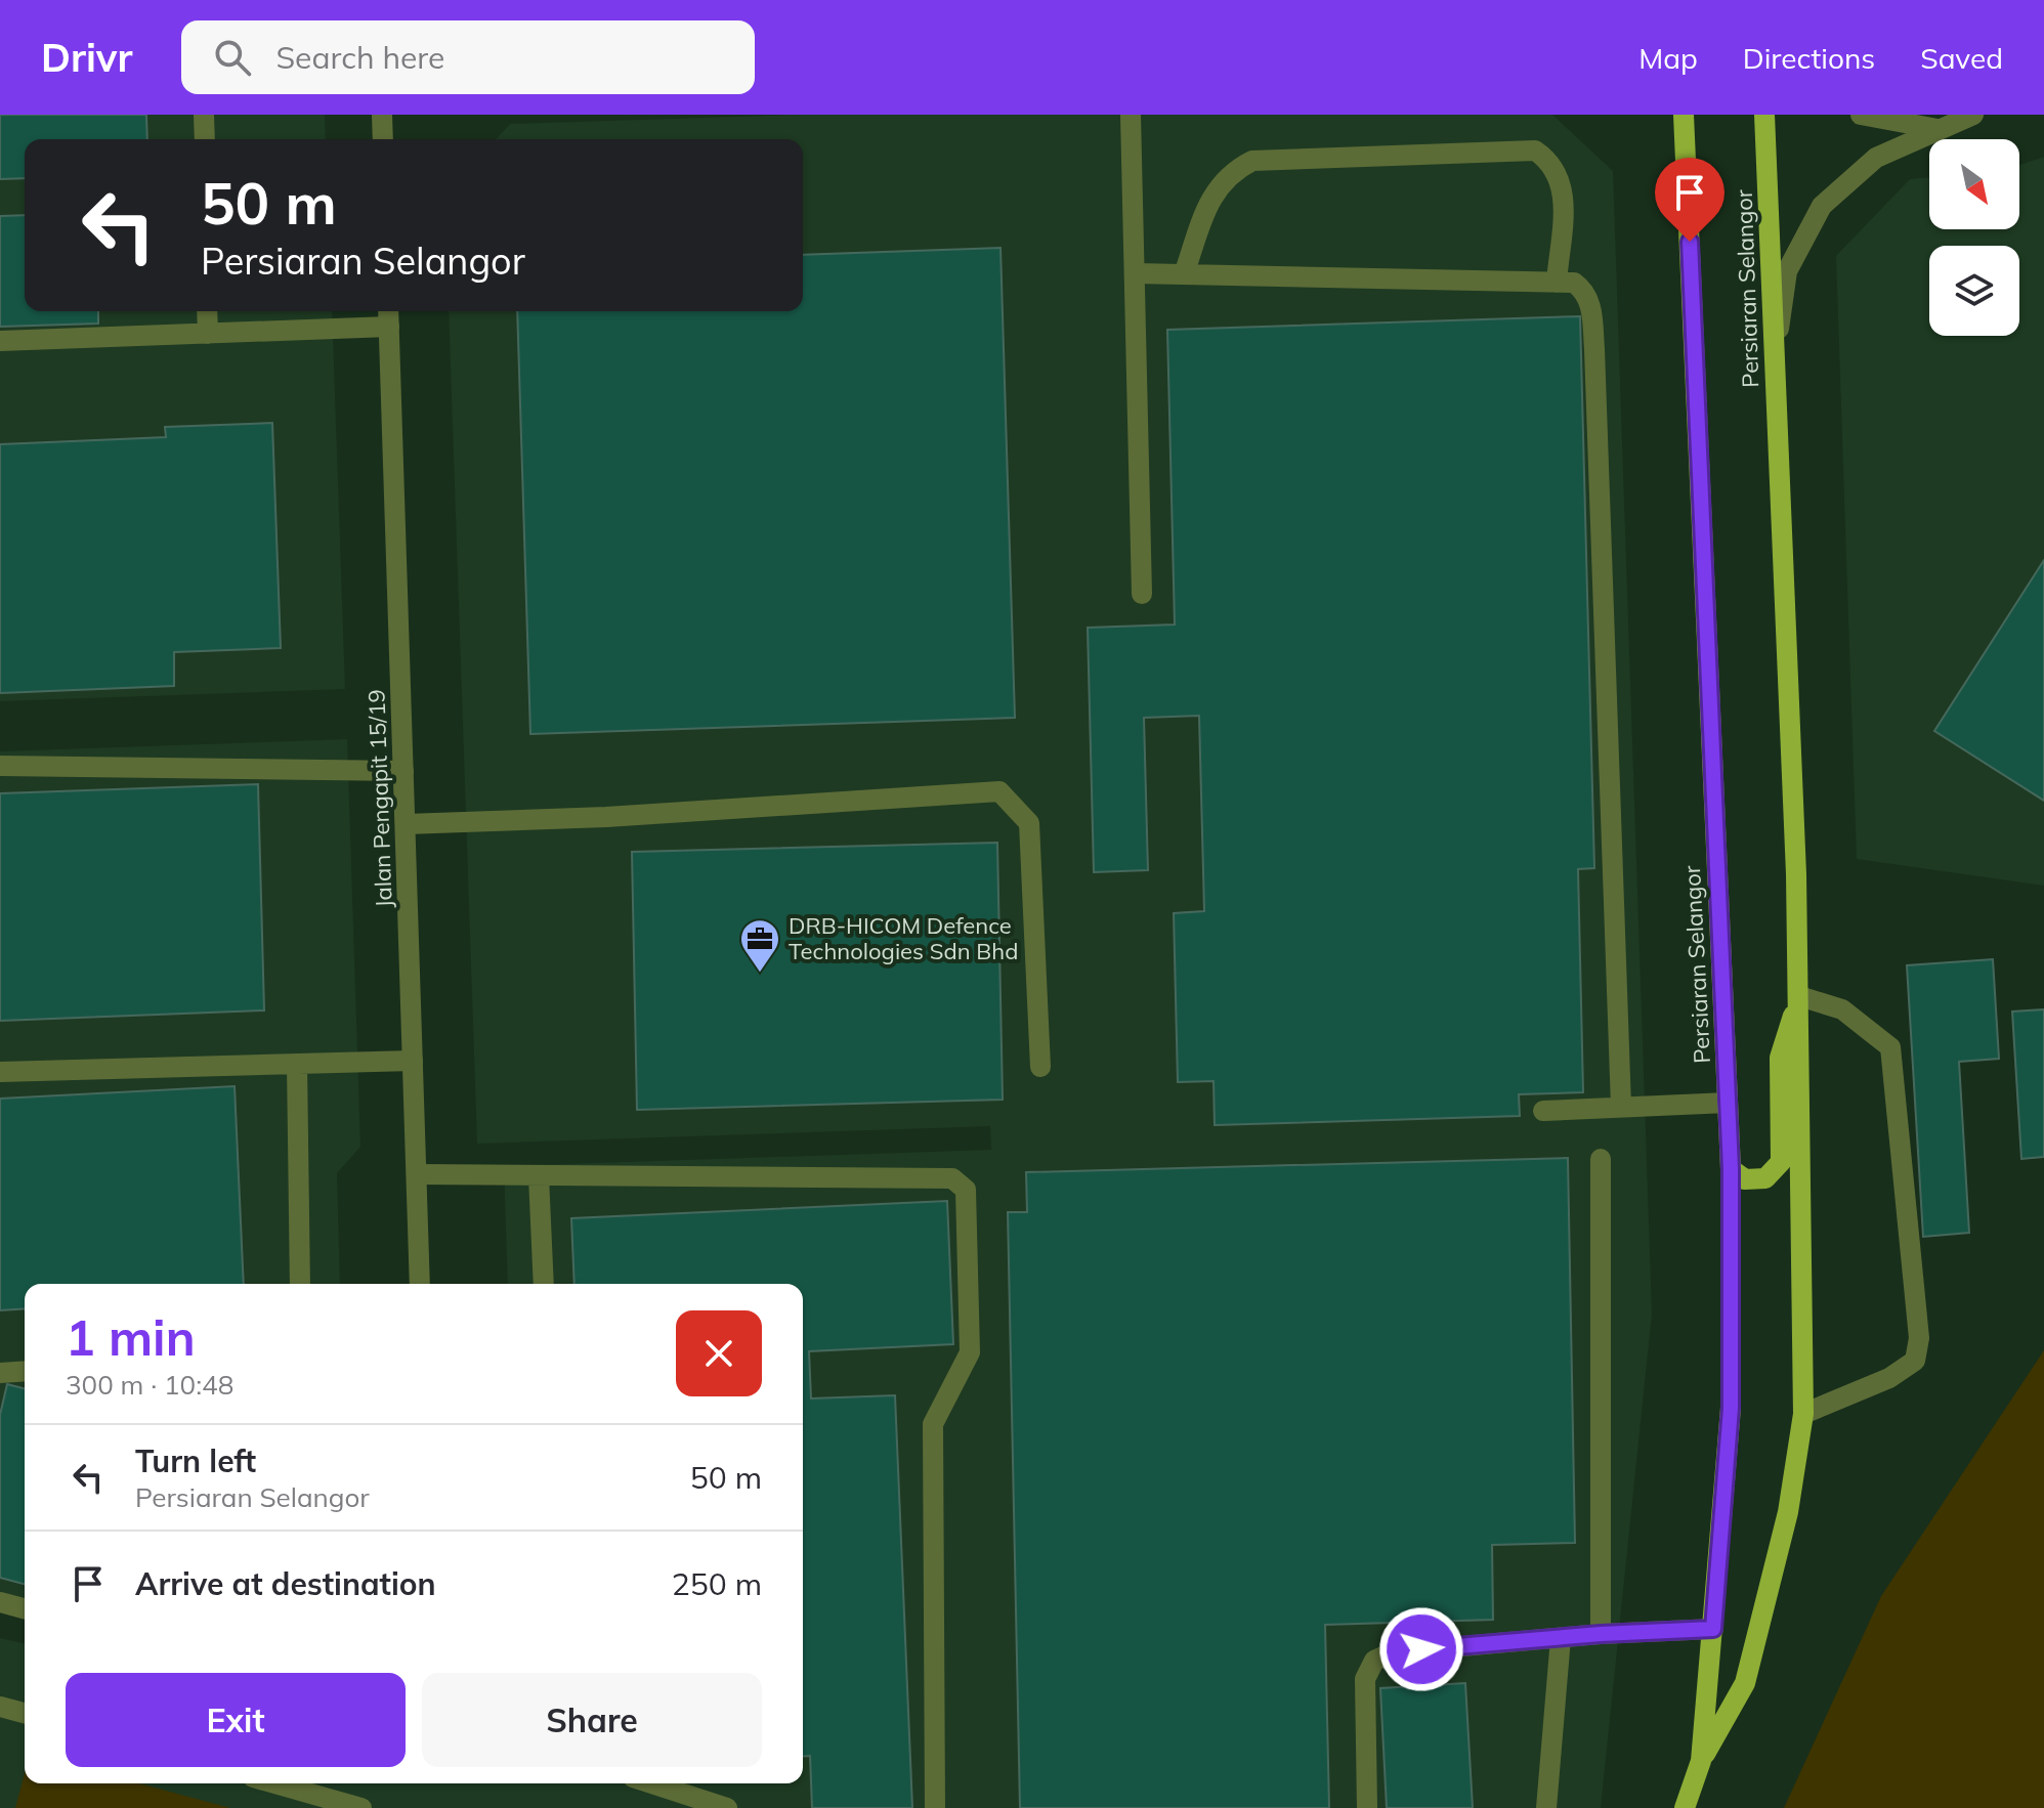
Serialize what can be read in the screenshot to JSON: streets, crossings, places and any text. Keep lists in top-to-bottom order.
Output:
{
  "streets": {
    "main road": ["Persiaran Selangor"],
    "street": ["Jalan Pengapit 15/19"]
  },
  "places": {
    "office": ["DRB-HICOM Defence Technologies Sdn Bhd"]
  },
  "north": "bottom right",
  "page": {
    "header": "Drivr",
    "search": "Search here",
    "nav": ["Map", "Directions", "Saved"],
    "turn": ["50 m", "Persiaran Selangor"],
    "heading": ["1 min", "300 m · 10:48"],
    "list": [
      {
        "name": "Turn left",
        "note": "Persiaran Selangor",
        "value": "50 m"
      },
      {
        "name": "Arrive at destination",
        "value": "250 m"
      }
    ],
    "buttons": ["Exit", "Share"]
  }
}
